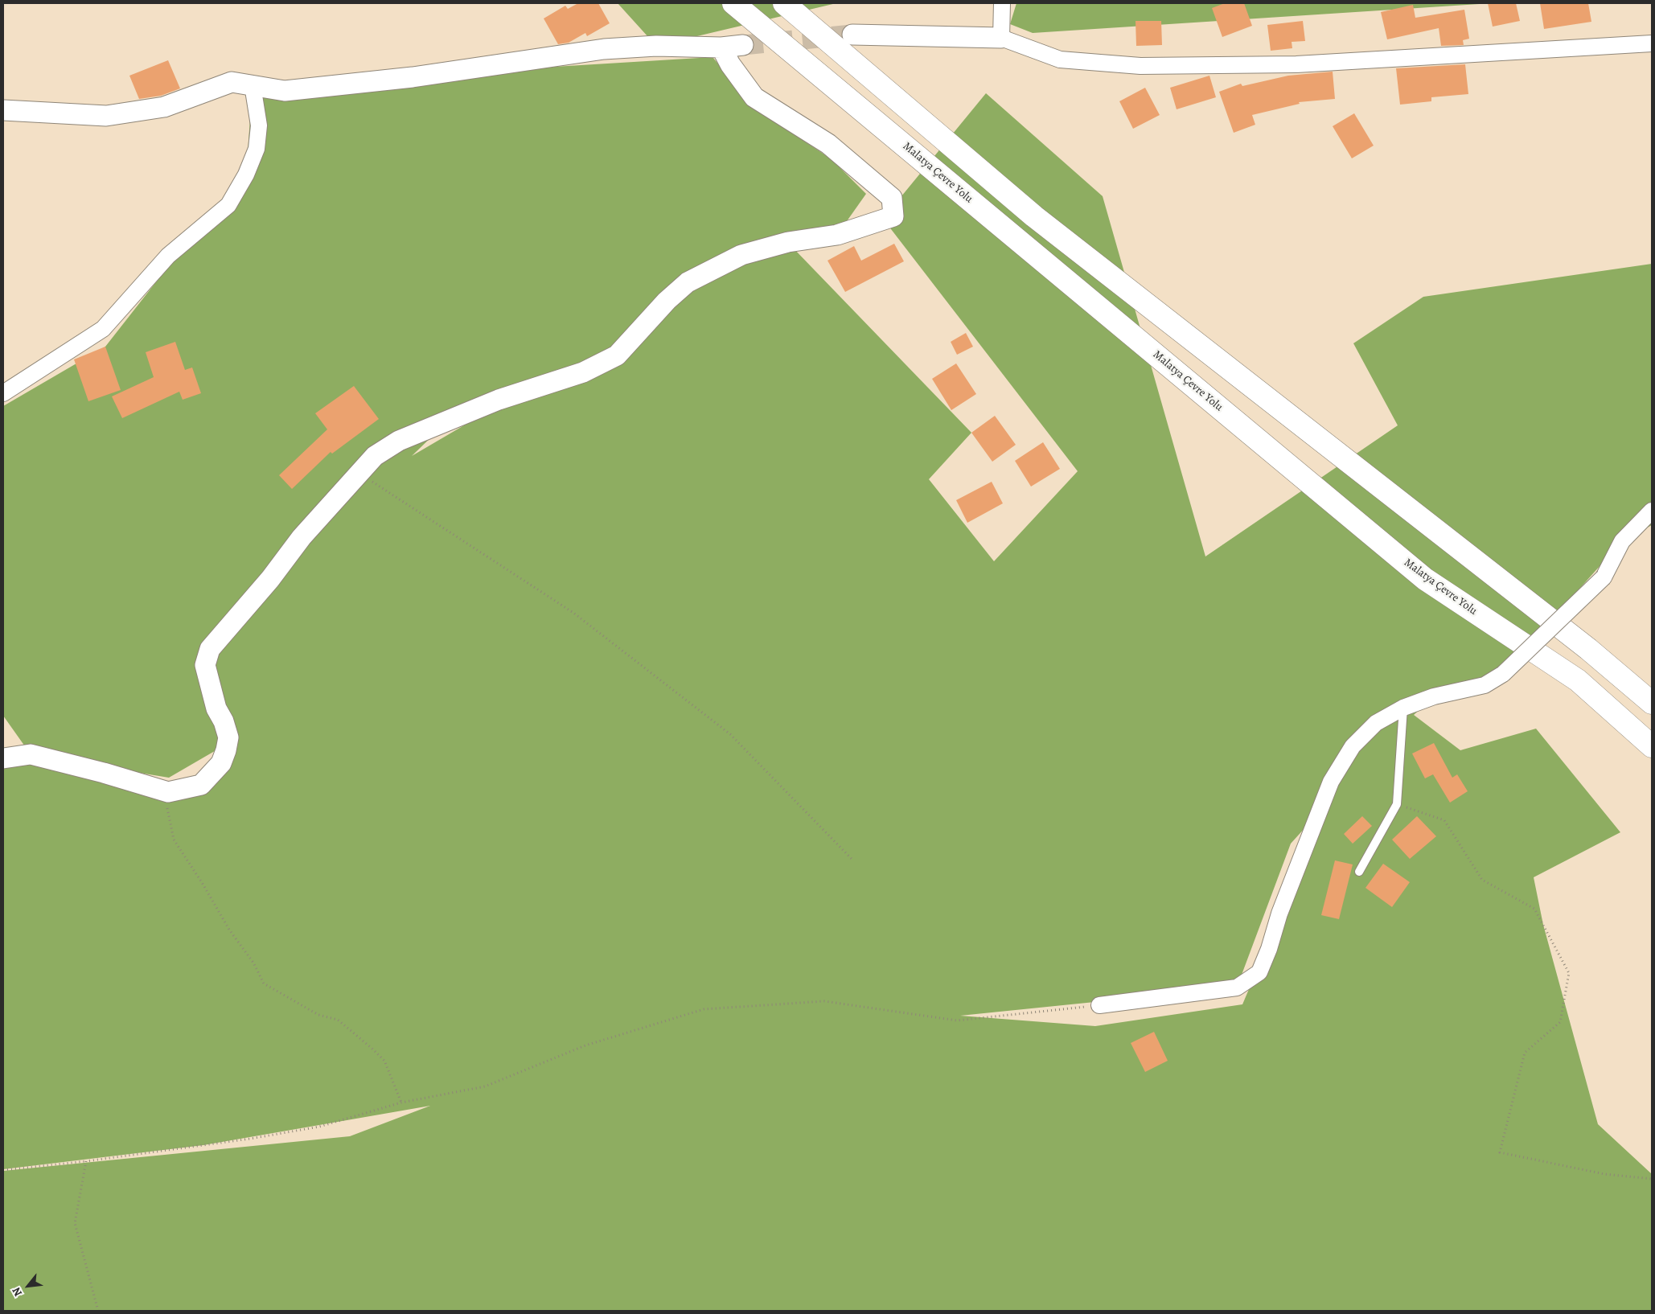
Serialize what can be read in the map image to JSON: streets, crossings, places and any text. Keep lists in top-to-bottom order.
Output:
{
  "streets": {
    "highway": ["Malatya Çevre Yolu"]
  },
  "north": "bottom left"
}
